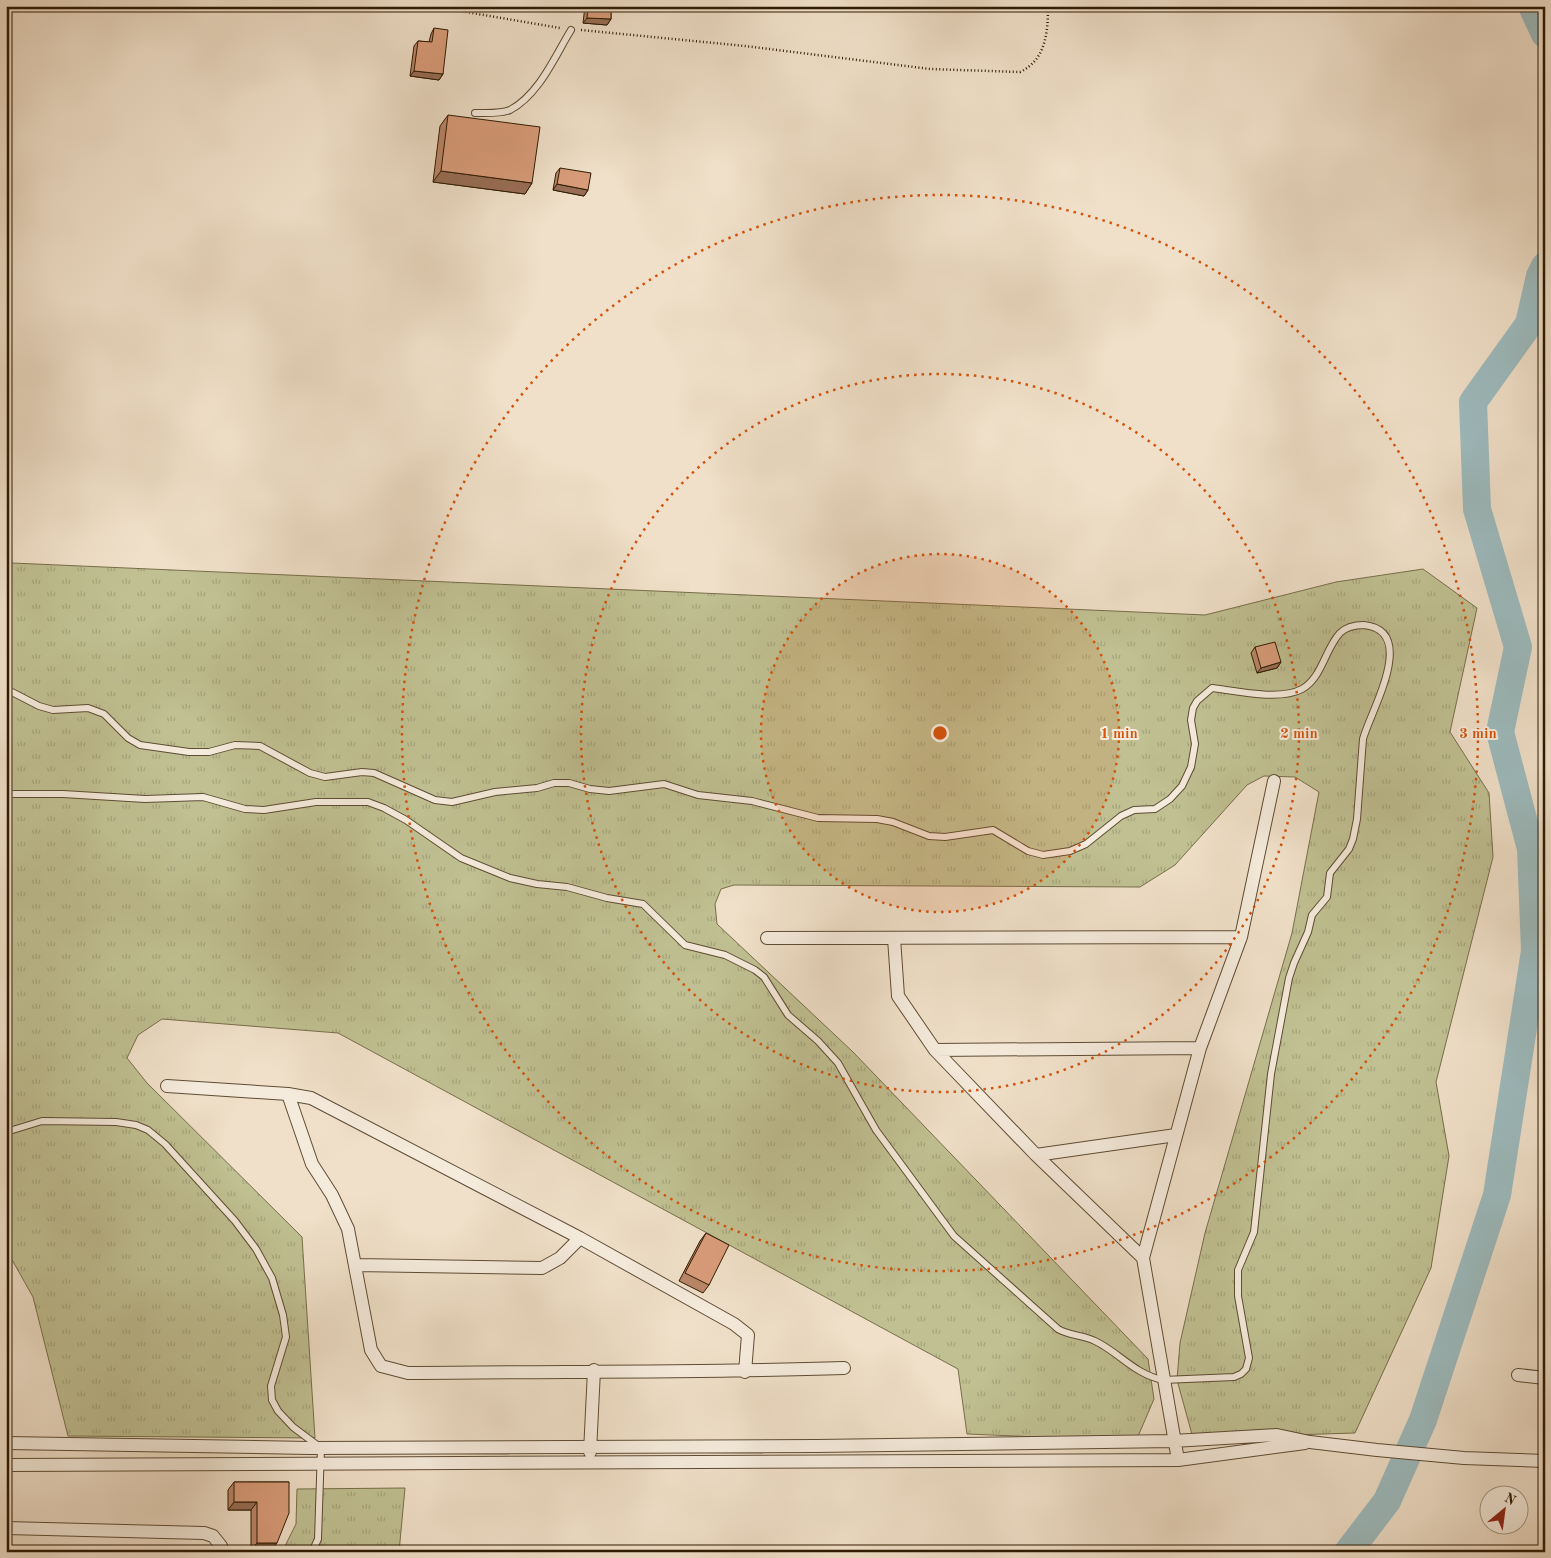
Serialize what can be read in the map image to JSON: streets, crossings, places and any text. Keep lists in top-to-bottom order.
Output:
{
  "north": "top right",
  "rings": ["1 min", "2 min", "3 min"]
}
